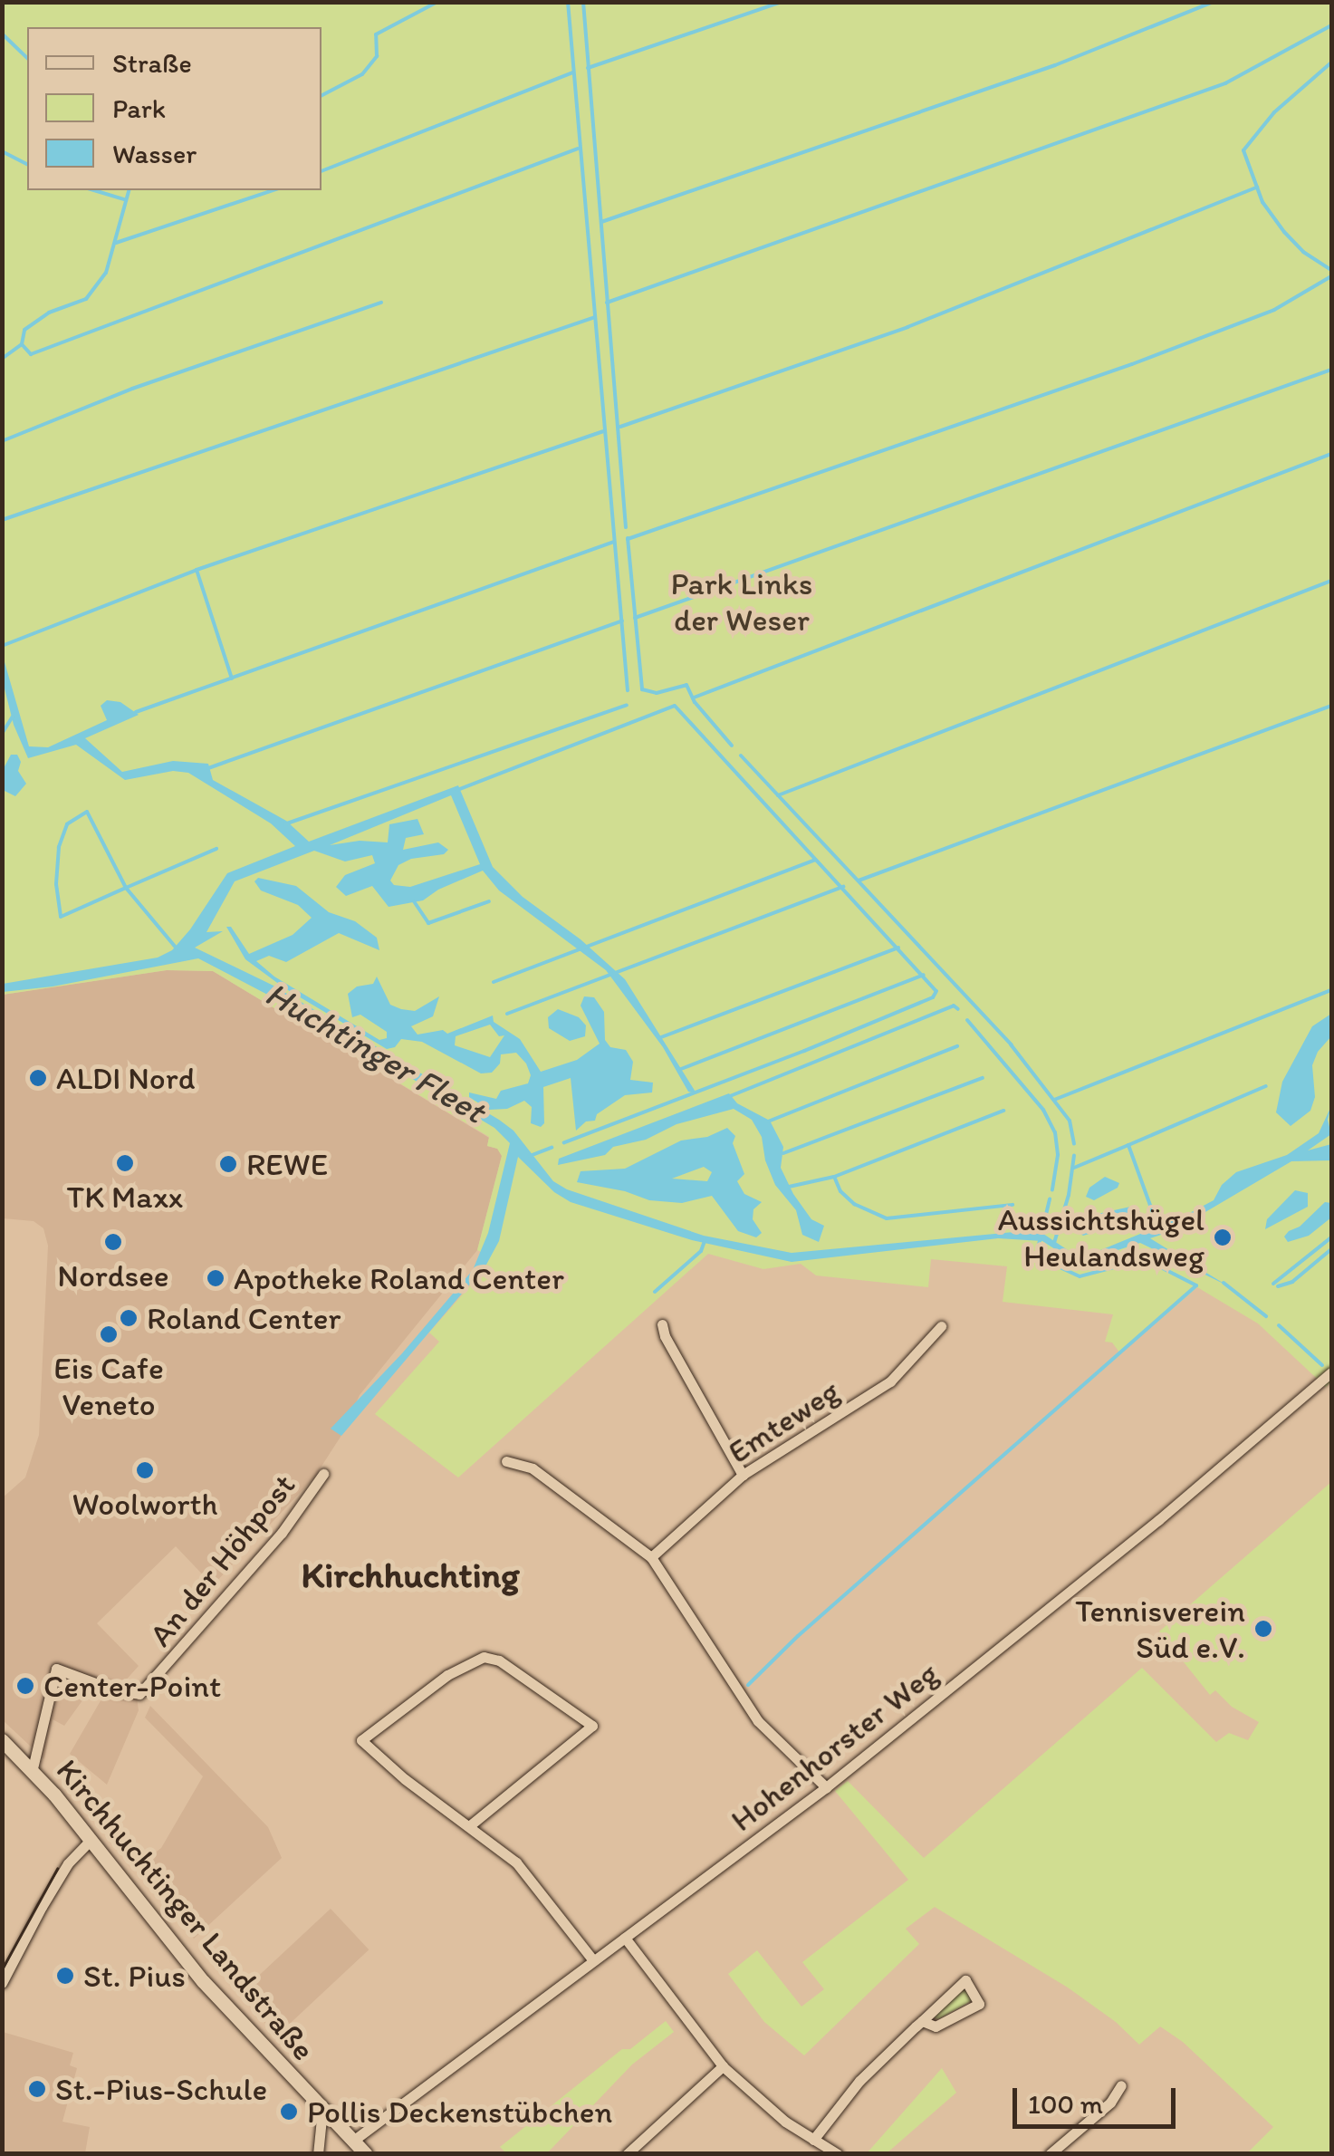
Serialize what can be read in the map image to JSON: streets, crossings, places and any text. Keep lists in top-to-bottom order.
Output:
{
  "streets": {
    "main road": ["Kirchhuchtinger Landstraße"],
    "street": ["Emteweg", "An der Höhpost", "Hohenhorster Weg"]
  },
  "crossings": [
    ["An der Höhpost", "Kirchhuchtinger Landstraße"],
    ["Hohenhorster Weg", "Kirchhuchtinger Landstraße"]
  ],
  "districts": ["Kirchhuchting"],
  "water": ["Huchtinger Fleet"],
  "parks": ["Park Links der Weser"],
  "places": [
    "ALDI Nord",
    "TK Maxx",
    "REWE",
    "Aussichtshügel Heulandsweg",
    "Nordsee",
    "Apotheke Roland Center",
    "Roland Center",
    "Eis Cafe Veneto",
    "Woolworth",
    "Tennisverein Süd e.V.",
    "Center-Point",
    "St. Pius",
    "St.-Pius-Schule",
    "Pollis Deckenstübchen"
  ],
  "legend": ["Straße", "Park", "Wasser"],
  "scale_bar": "100 m"
}
